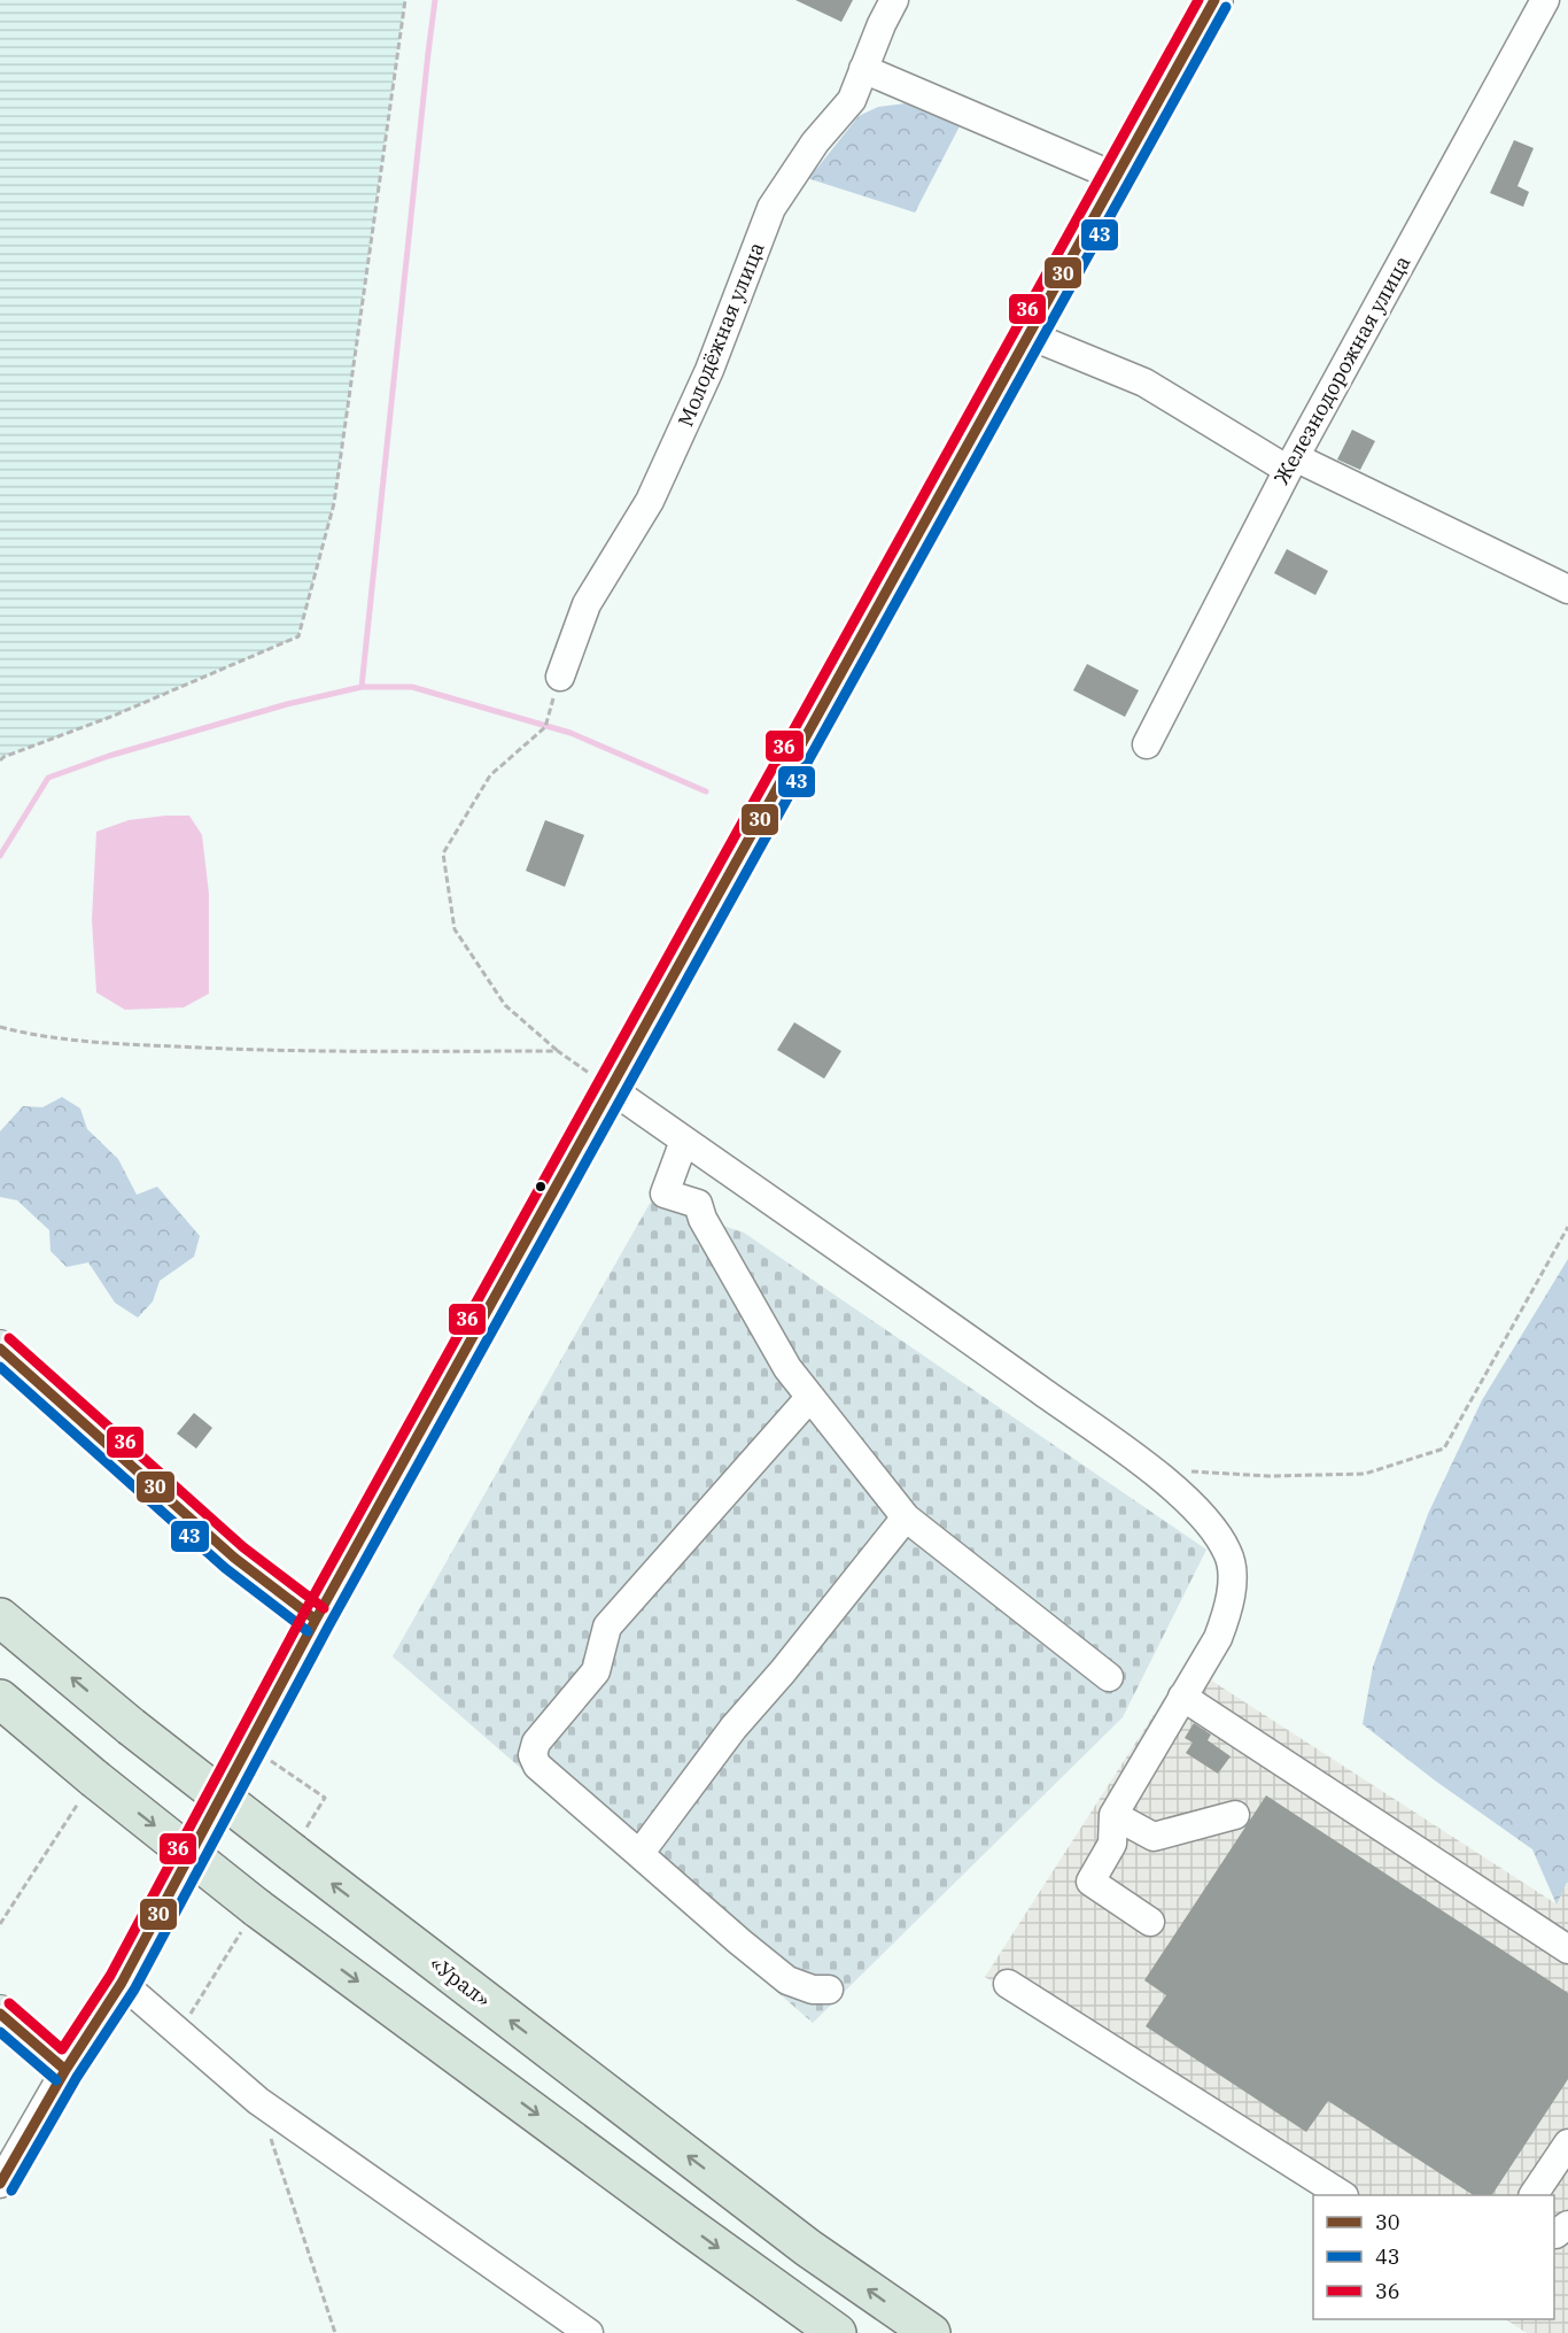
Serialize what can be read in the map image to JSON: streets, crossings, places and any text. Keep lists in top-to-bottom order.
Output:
{
  "streets": {
    "highway": ["«Урал»"],
    "street": ["Молодёжная улица", "Железнодорожная улица"]
  },
  "lines": ["transit line 30", "transit line 36", "transit line 43"],
  "legend": ["30", "43", "36"]
}
